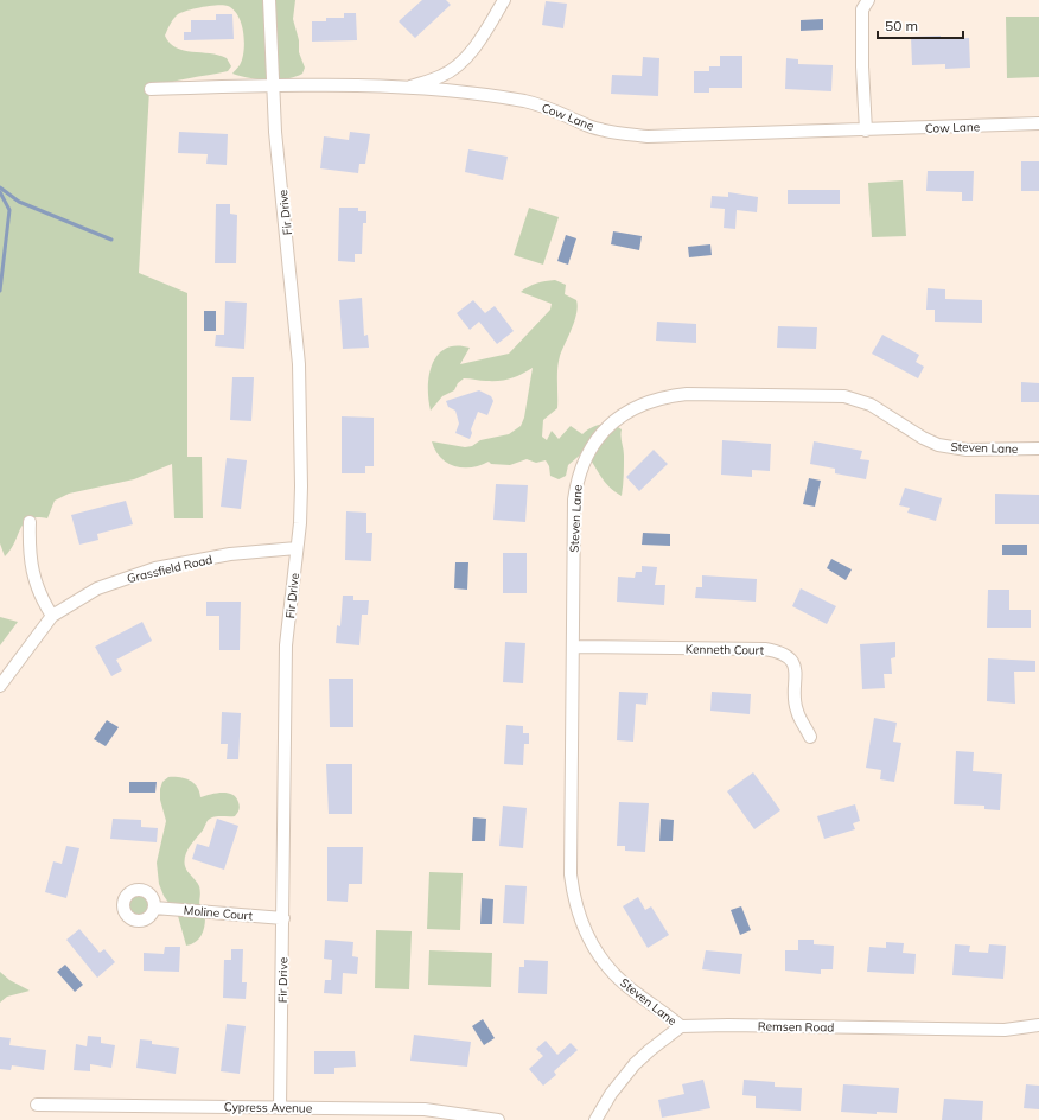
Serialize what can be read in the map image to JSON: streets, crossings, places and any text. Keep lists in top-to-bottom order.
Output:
{
  "streets": {
    "street": [
      "Cow Lane",
      "Fir Drive",
      "Steven Lane",
      "Grassfield Road",
      "Kenneth Court",
      "Moline Court",
      "Remsen Road",
      "Cypress Avenue"
    ]
  },
  "crossings": [
    ["Cow Lane", "Fir Drive"],
    ["Fir Drive", "Grassfield Road"],
    ["Fir Drive", "Moline Court"],
    ["Fir Drive", "Cypress Avenue"],
    ["Steven Lane", "Kenneth Court"],
    ["Steven Lane", "Remsen Road"]
  ],
  "scale_bar": "50 m"
}
